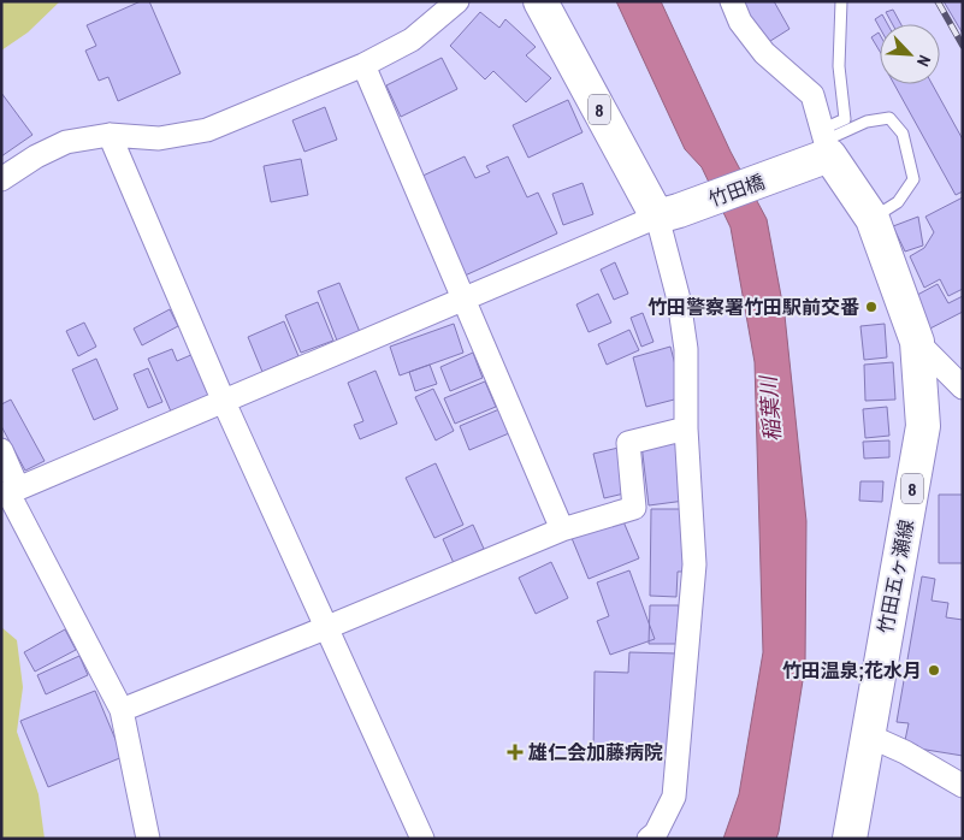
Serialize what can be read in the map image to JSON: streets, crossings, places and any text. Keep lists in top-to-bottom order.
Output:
{
  "streets": {
    "main road": ["8", "竹田橋", "竹田五ヶ瀬線"]
  },
  "crossings": [
    ["8", "竹田橋"],
    ["竹田橋", "竹田五ヶ瀬線"]
  ],
  "water": ["稲葉川"],
  "places": {
    "other": ["竹田警察署竹田駅前交番", "竹田温泉;花水月"],
    "health": ["雄仁会加藤病院"]
  },
  "north": "bottom right"
}
